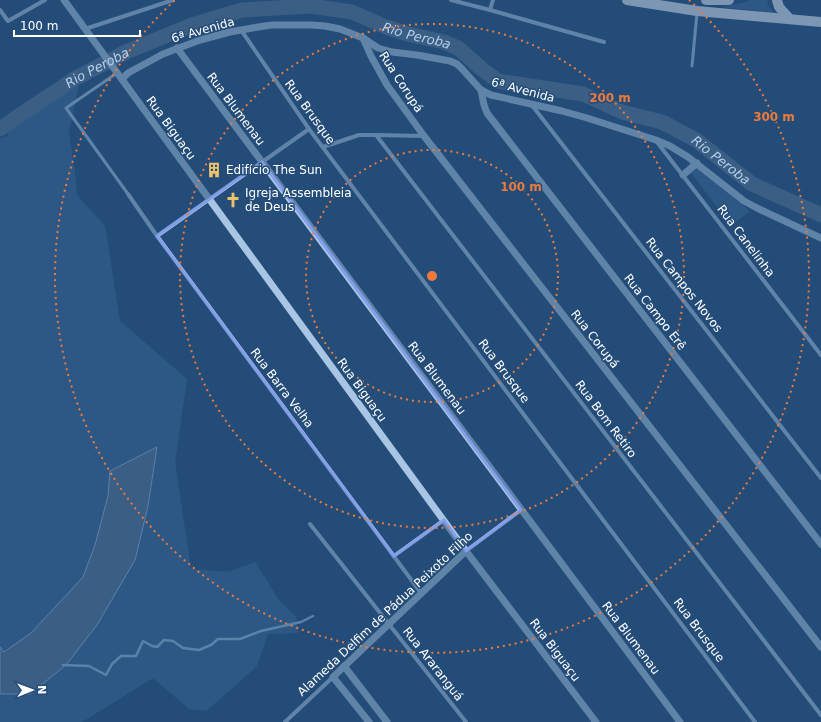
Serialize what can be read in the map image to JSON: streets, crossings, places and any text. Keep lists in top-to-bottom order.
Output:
{
  "streets": {
    "street": [
      "6ª Avenida",
      "Rua Corupá",
      "Rua Blumenau",
      "Rua Brusque",
      "Rua Biguaçu",
      "Rua Canelinha",
      "Rua Campos Novos",
      "Rua Campo Erê",
      "Rua Barra Velha",
      "Rua Bom Retiro",
      "Alameda Delfim de Pádua Peixoto Filho",
      "Rua Araranguá"
    ]
  },
  "crossings": [
    ["6ª Avenida", "Rua Corupá"],
    ["6ª Avenida", "Rua Blumenau"],
    ["6ª Avenida", "Rua Brusque"],
    ["6ª Avenida", "Rua Biguaçu"],
    ["6ª Avenida", "Rua Canelinha"],
    ["6ª Avenida", "Rua Campos Novos"],
    ["6ª Avenida", "Rua Campo Erê"],
    ["Rua Blumenau", "Alameda Delfim de Pádua Peixoto Filho"],
    ["Rua Biguaçu", "Alameda Delfim de Pádua Peixoto Filho"],
    ["Rua Barra Velha", "Alameda Delfim de Pádua Peixoto Filho"],
    ["Alameda Delfim de Pádua Peixoto Filho", "Rua Araranguá"]
  ],
  "water": ["Rio Peroba"],
  "places": {
    "building": ["Edifício The Sun"],
    "church": ["Igreja Assembleia de Deus"]
  },
  "scale_bar": "100 m",
  "north": "right",
  "rings": ["200 m", "300 m", "100 m"]
}
